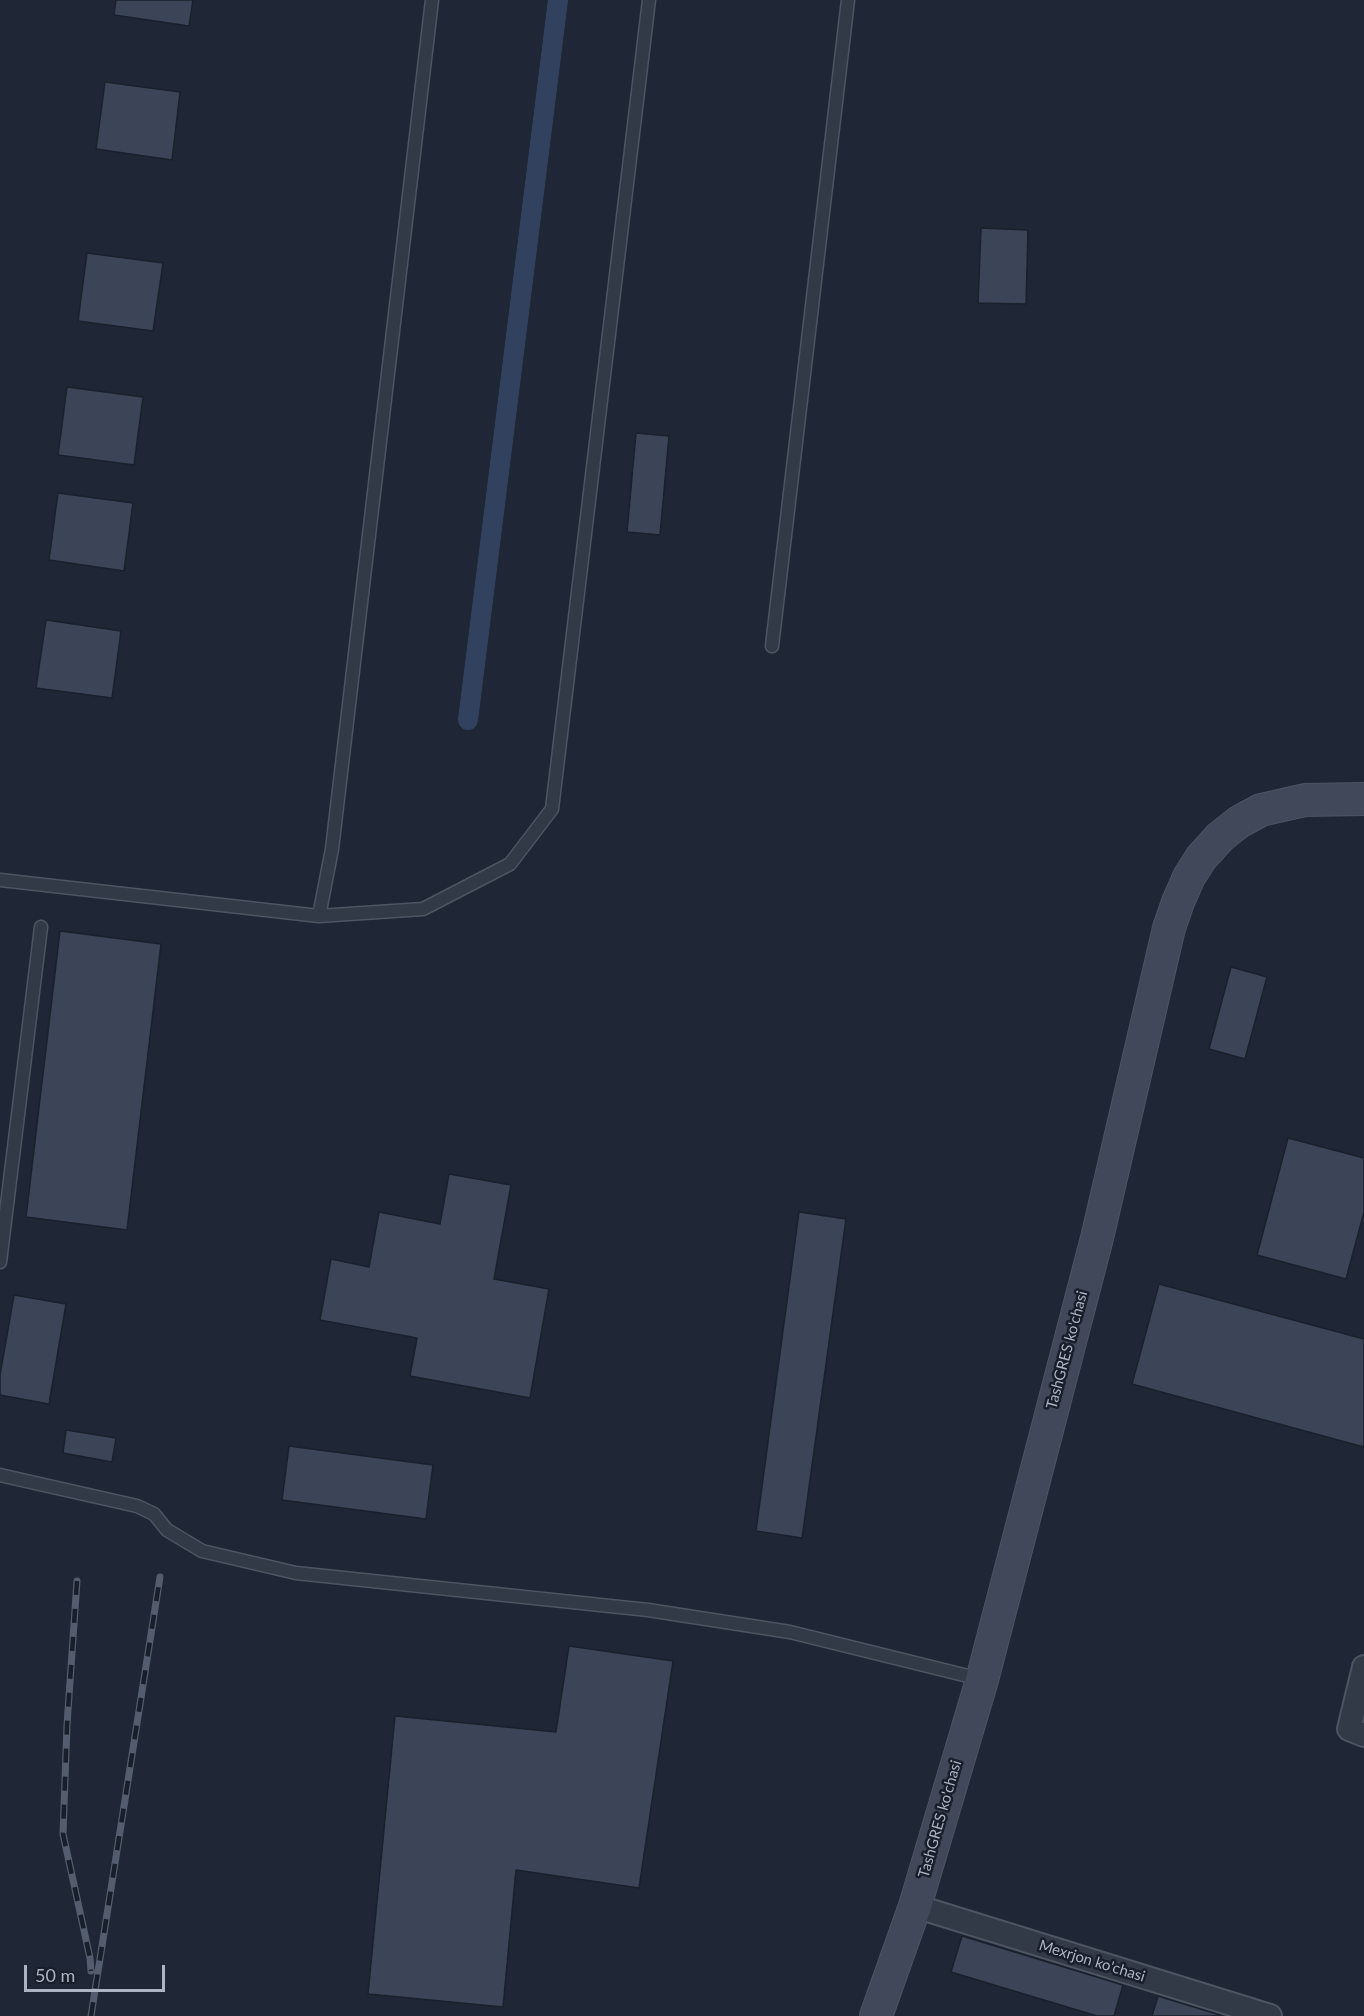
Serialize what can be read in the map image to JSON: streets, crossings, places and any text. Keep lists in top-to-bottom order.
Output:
{
  "streets": {
    "main road": ["TashGRES ko'chasi"],
    "street": ["Mexrjon ko'chasi"]
  },
  "crossings": [
    ["TashGRES ko'chasi", "Mexrjon ko'chasi"]
  ],
  "scale_bar": "50 m"
}
